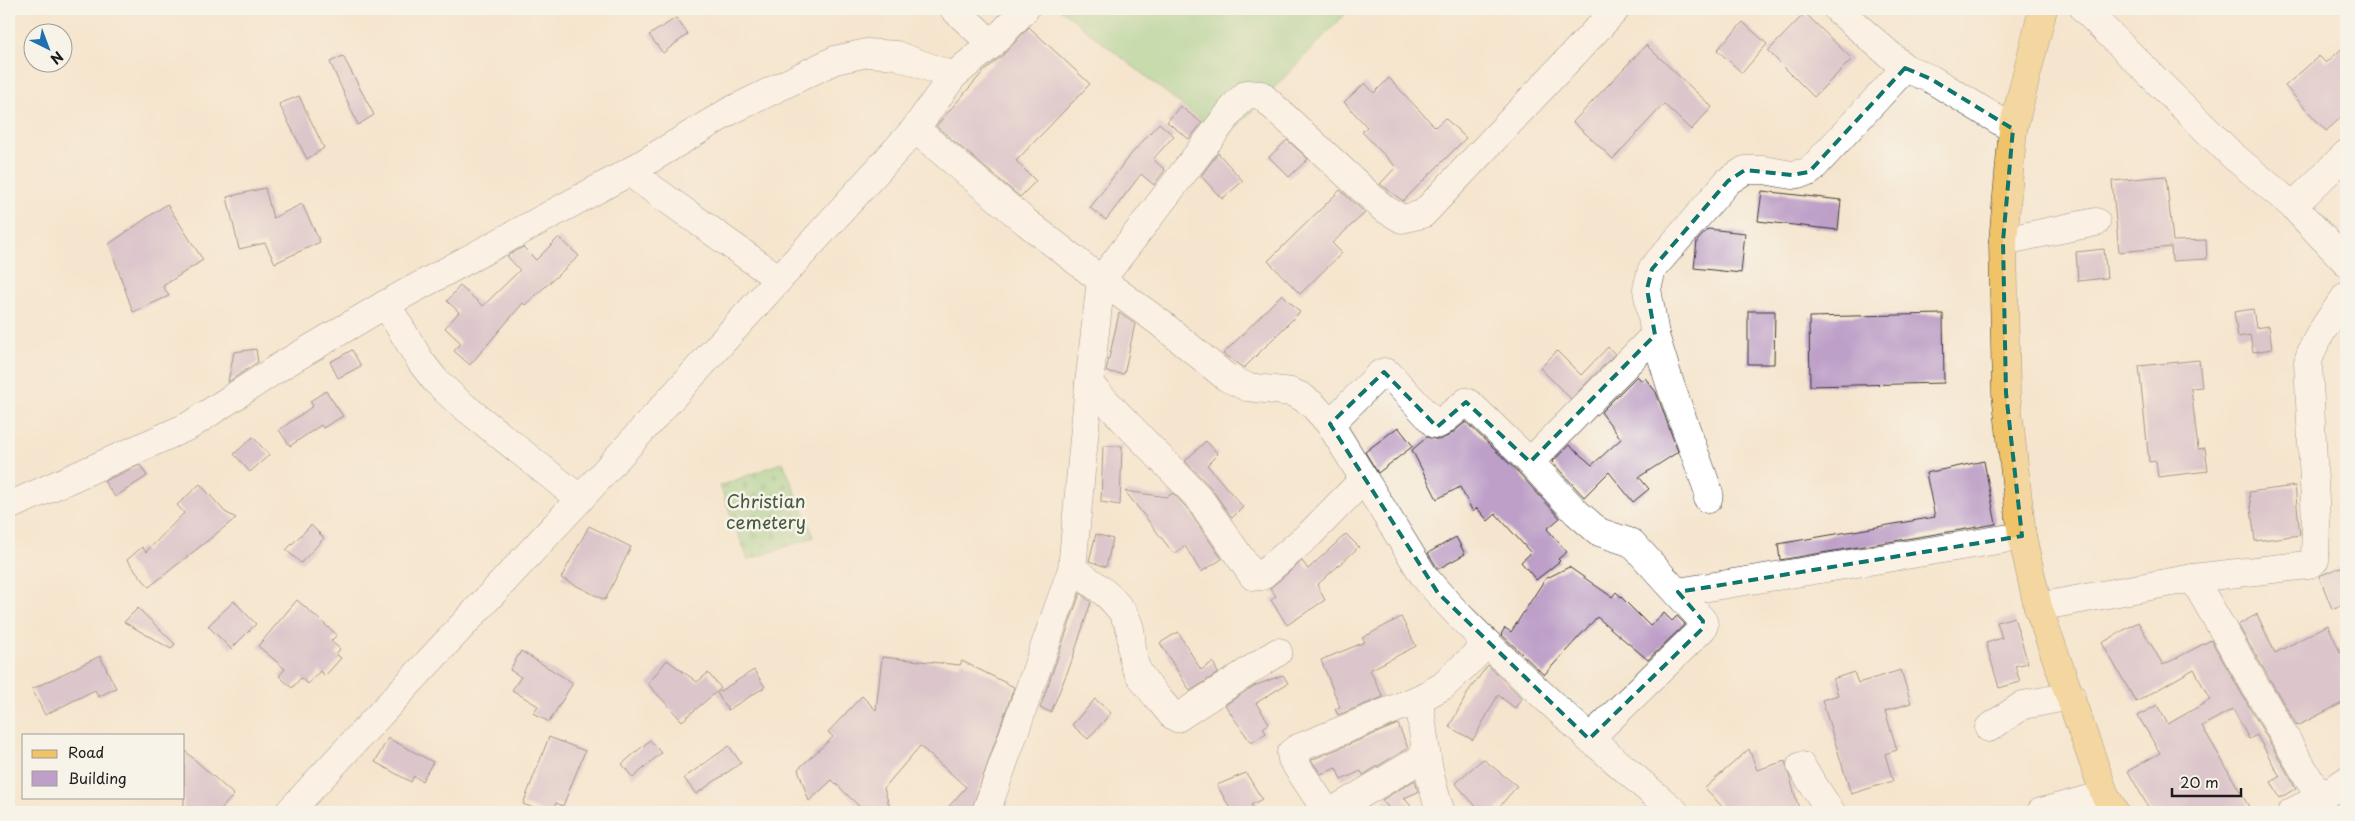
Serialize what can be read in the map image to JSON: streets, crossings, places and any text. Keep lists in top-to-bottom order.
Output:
{
  "parks": ["Christian cemetery"],
  "legend": ["Road", "Building"],
  "scale_bar": "20 m",
  "north": "bottom right"
}
